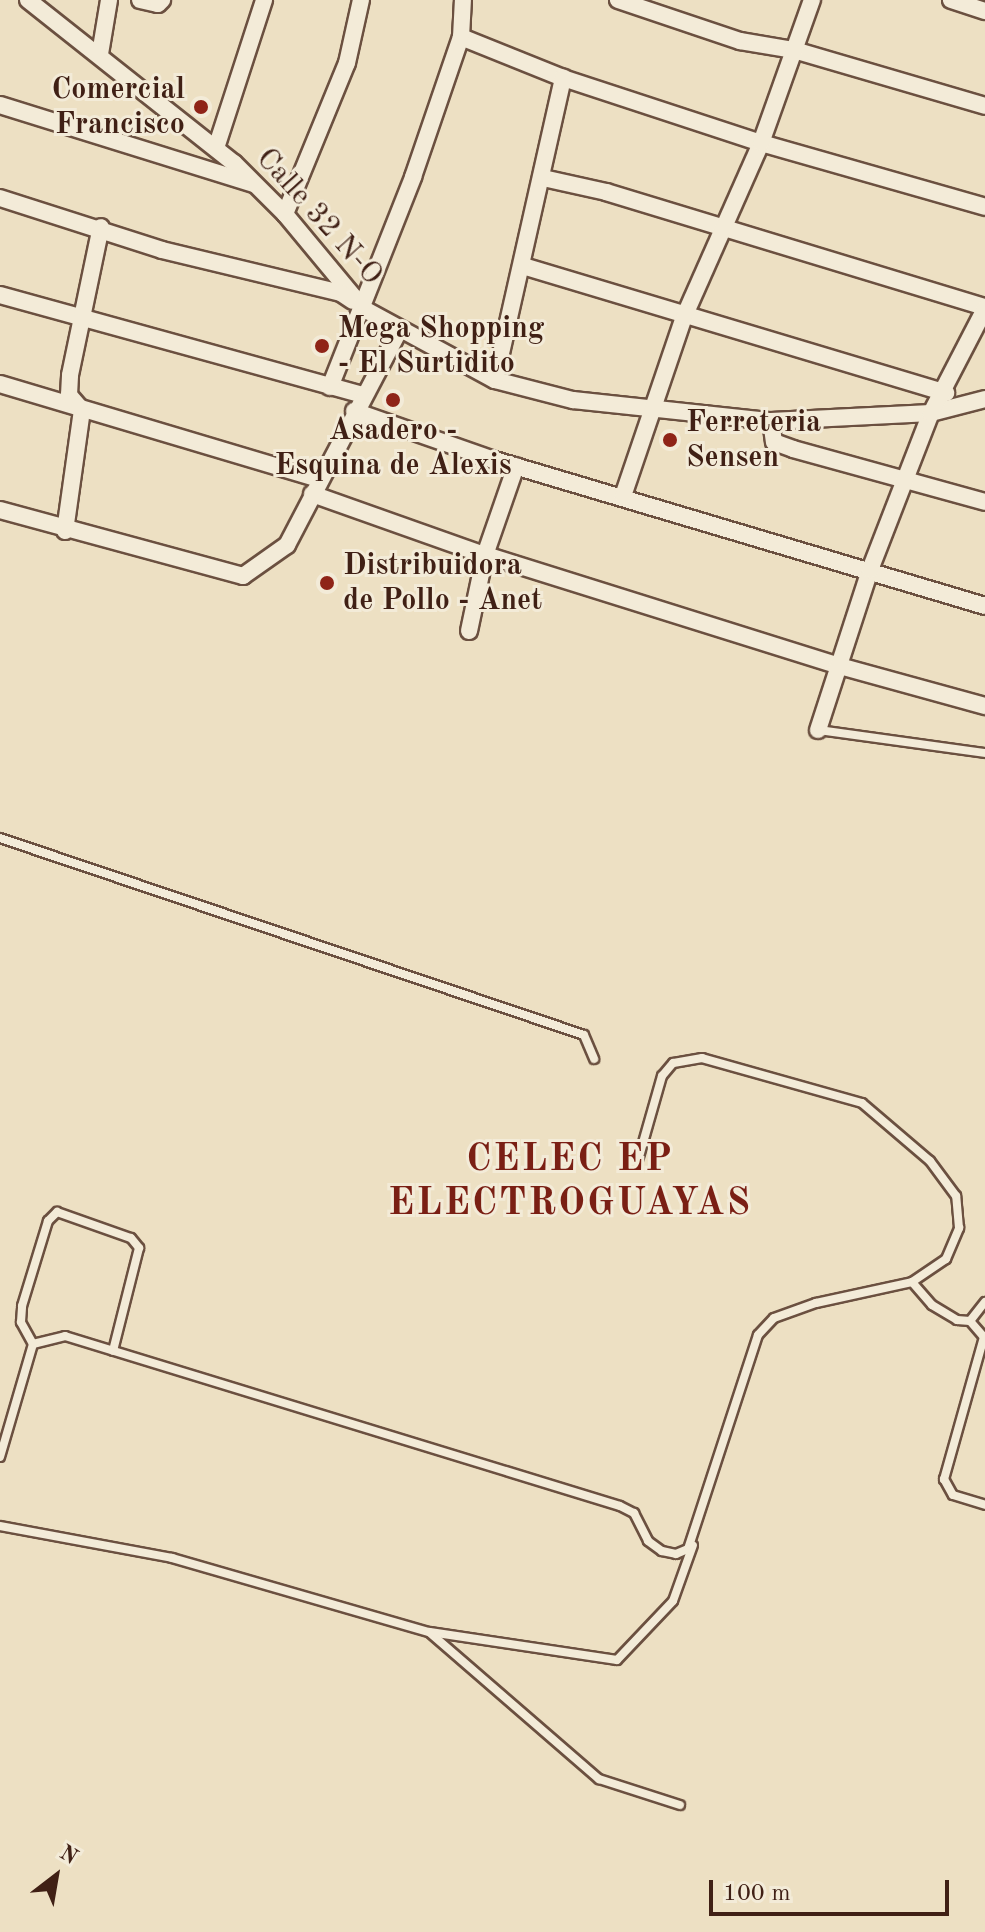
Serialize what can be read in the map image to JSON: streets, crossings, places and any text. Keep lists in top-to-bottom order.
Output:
{
  "streets": {
    "street": ["Calle 32 N-O"]
  },
  "districts": ["CELEC EP ELECTROGUAYAS"],
  "places": [
    "Comercial Francisco",
    "Mega Shopping - El Surtidito",
    "Asadero - Esquina de Alexis",
    "Ferreteria Sensen",
    "Distribuidora de Pollo - Anet"
  ],
  "scale_bar": "100 m",
  "north": "top right"
}
